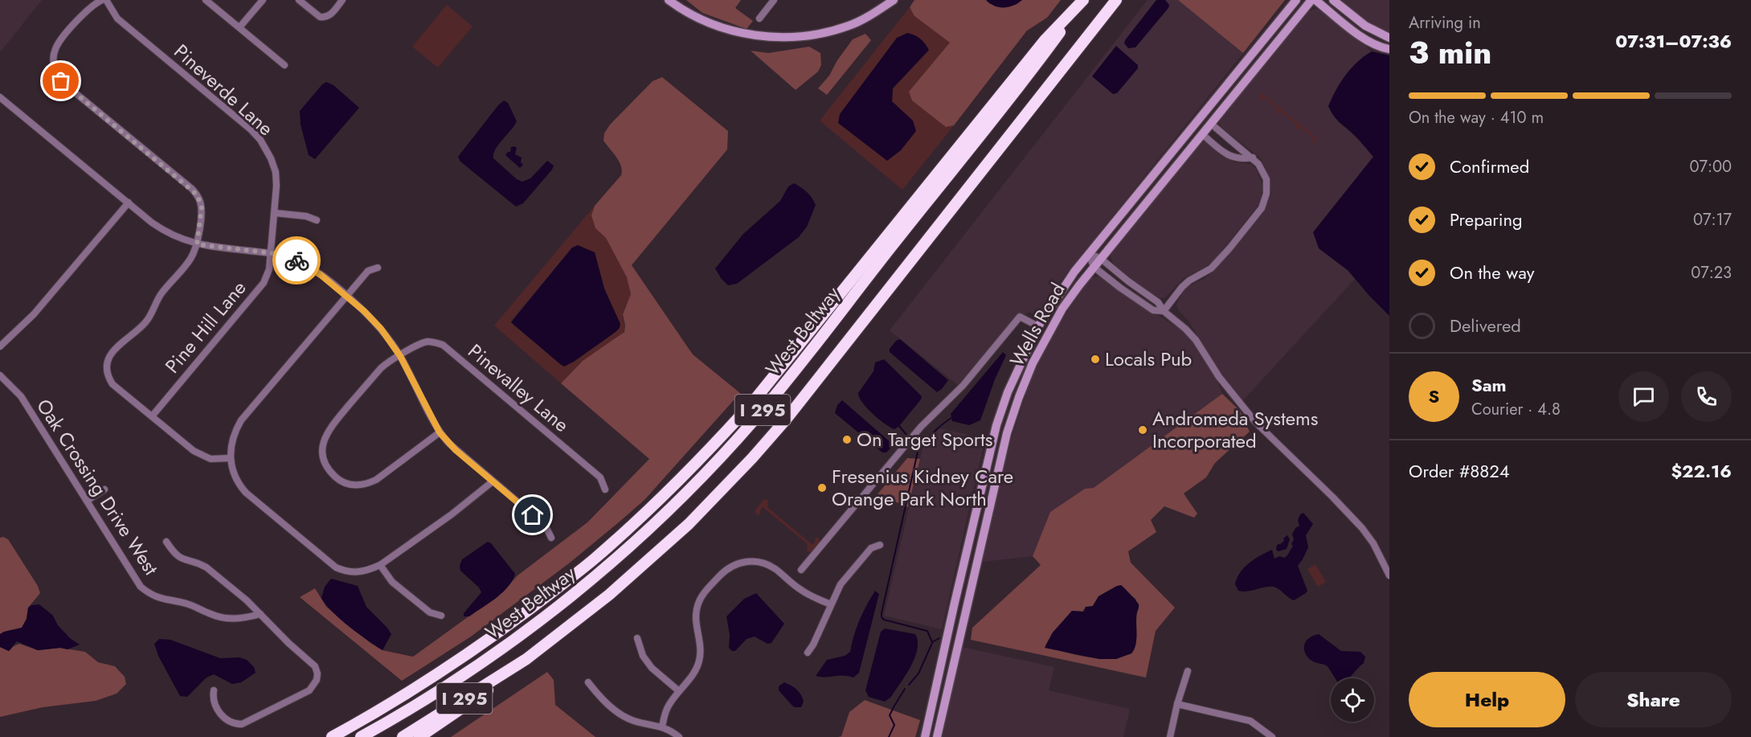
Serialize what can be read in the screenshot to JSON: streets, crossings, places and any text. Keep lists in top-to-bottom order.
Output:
{
  "streets": {
    "highway": ["West Beltway", "I 295"],
    "main road": ["Wells Road"],
    "street": [
      "Pineverde Lane",
      "Pine Hill Lane",
      "Pinevalley Lane",
      "Oak Crossing Drive West"
    ]
  },
  "crossings": [
    ["Pineverde Lane", "Pine Hill Lane"]
  ],
  "places": [
    "Locals Pub",
    "Andromeda Systems Incorporated",
    "On Target Sports",
    "Fresenius Kidney Care Orange Park North"
  ],
  "page": {
    "heading": ["3 min", "Arriving in", "07:31–07:36"],
    "panel": [
      "Sam",
      "Courier · 4.8",
      "Order #8824",
      "$22.16"
    ],
    "bar": "On the way · 410 m",
    "list": [
      ["Confirmed", "07:00"],
      ["Preparing", "07:17"],
      ["On the way", "07:23"],
      "Delivered"
    ],
    "round": "S",
    "buttons": ["Help", "Share"]
  }
}
